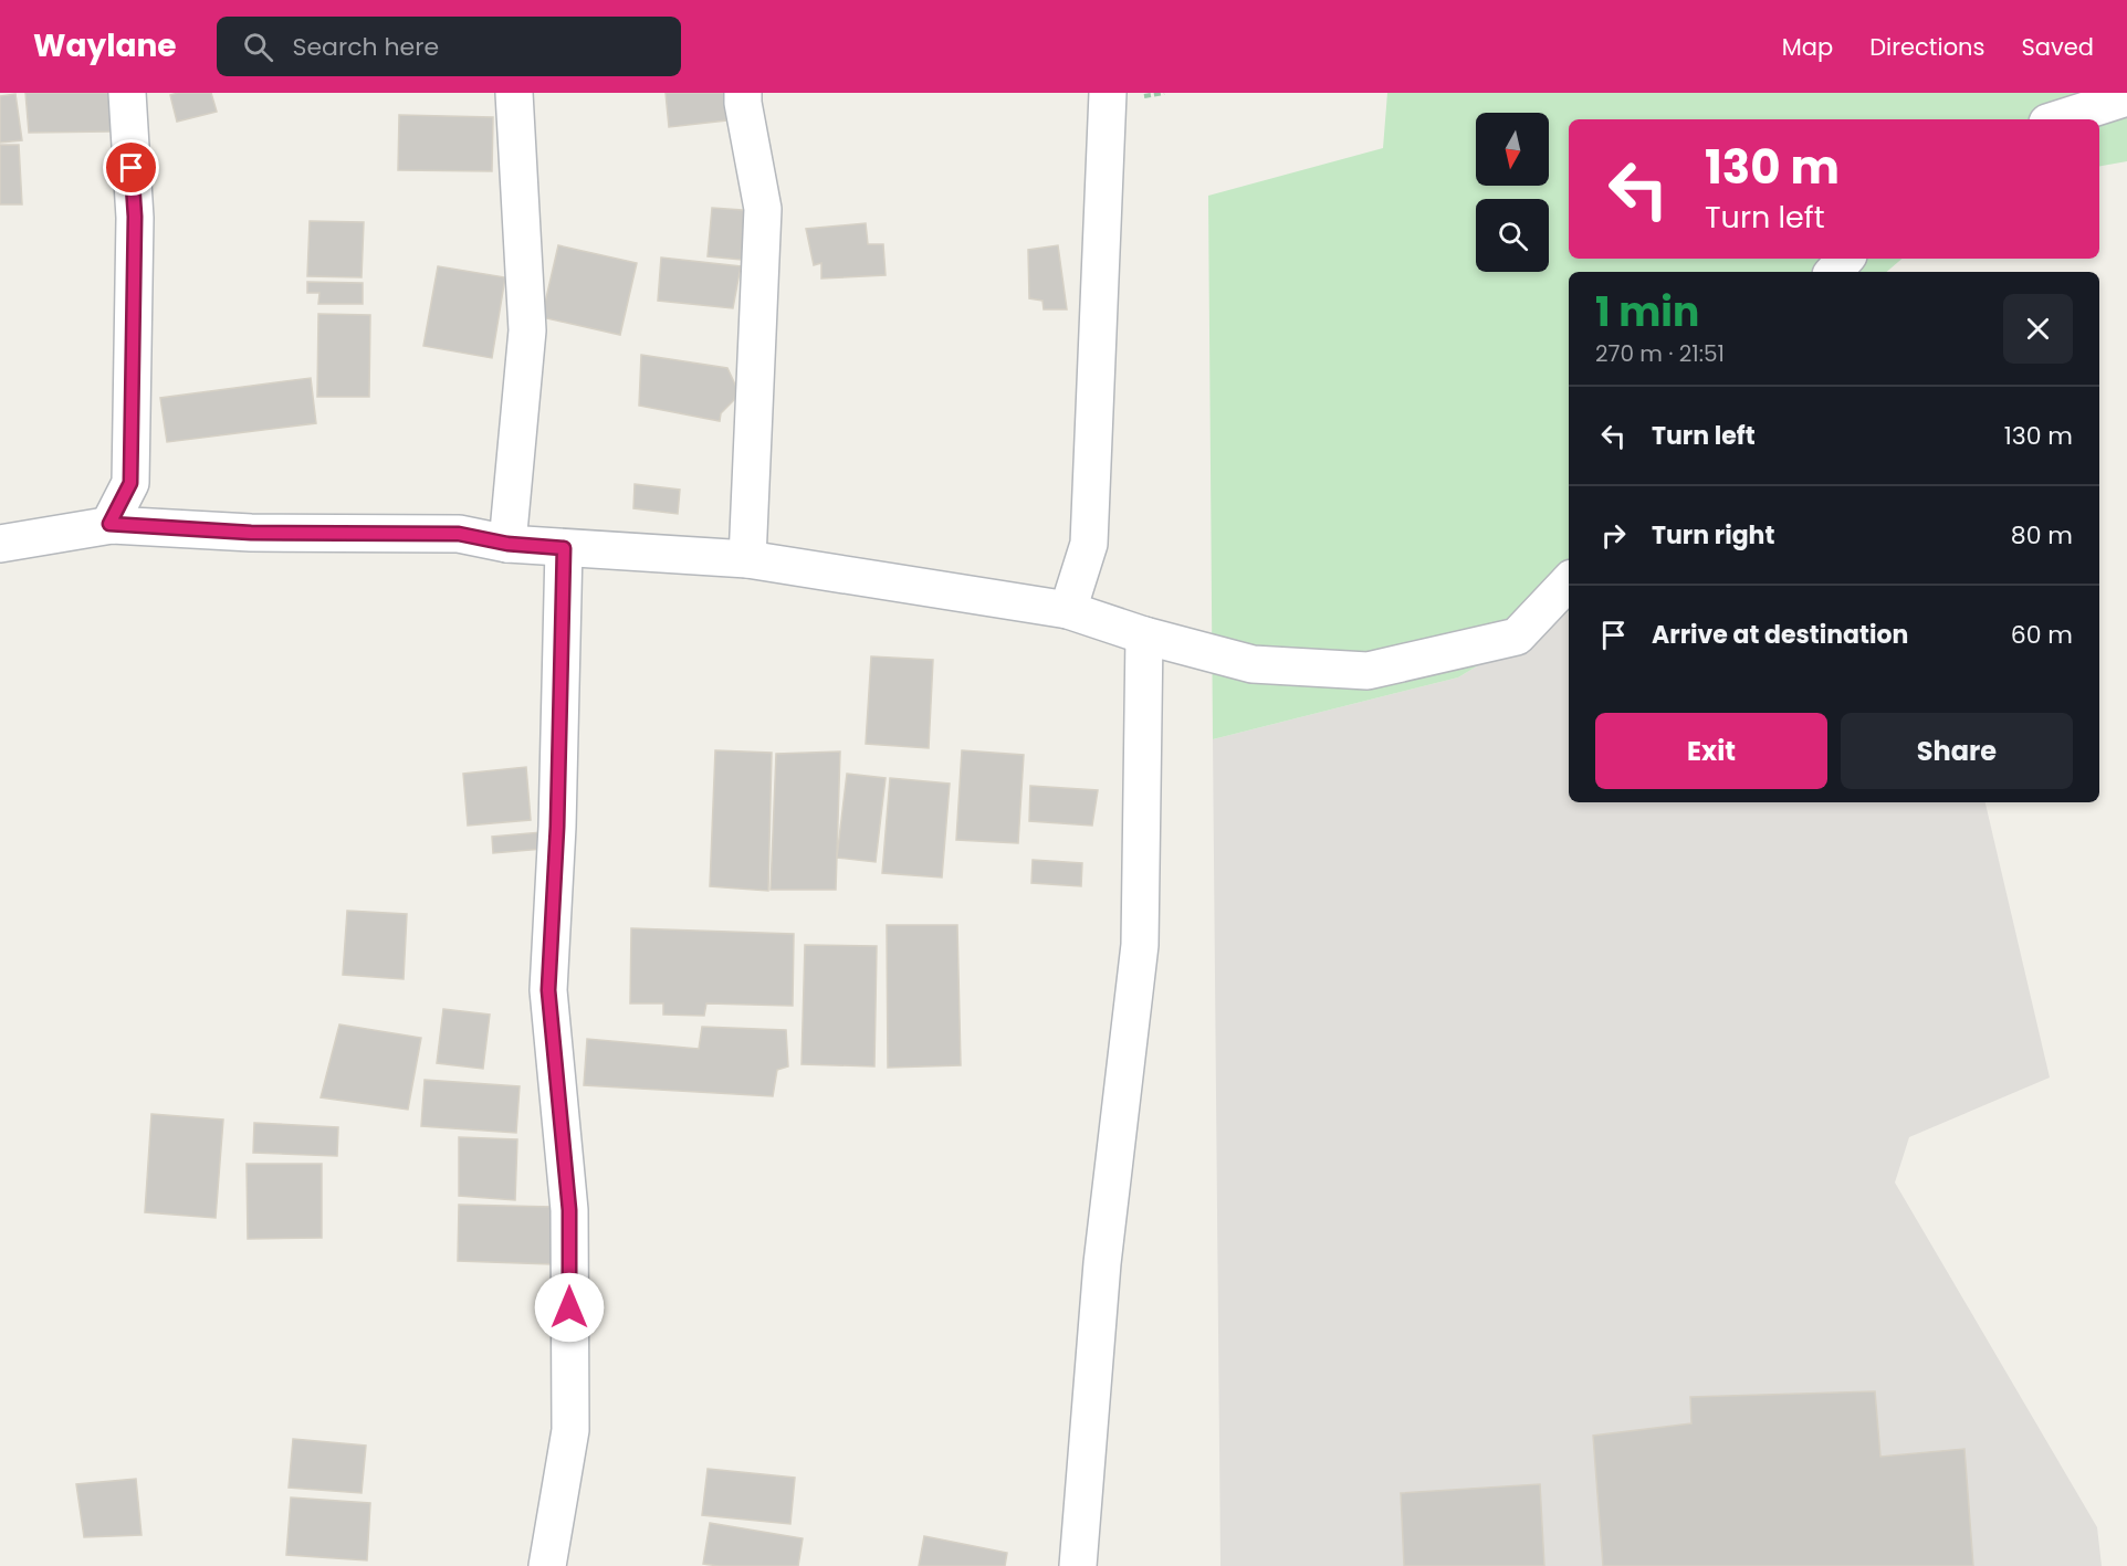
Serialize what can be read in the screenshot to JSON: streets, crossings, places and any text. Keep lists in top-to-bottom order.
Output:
{
  "north": "bottom",
  "page": {
    "header": "Waylane",
    "search": "Search here",
    "nav": ["Map", "Directions", "Saved"],
    "turn": ["130 m", "Turn left"],
    "heading": ["1 min", "270 m · 21:51"],
    "list": [
      {
        "name": "Turn left",
        "value": "130 m"
      },
      {
        "name": "Turn right",
        "value": "80 m"
      },
      {
        "name": "Arrive at destination",
        "value": "60 m"
      }
    ],
    "buttons": ["Exit", "Share"]
  }
}
